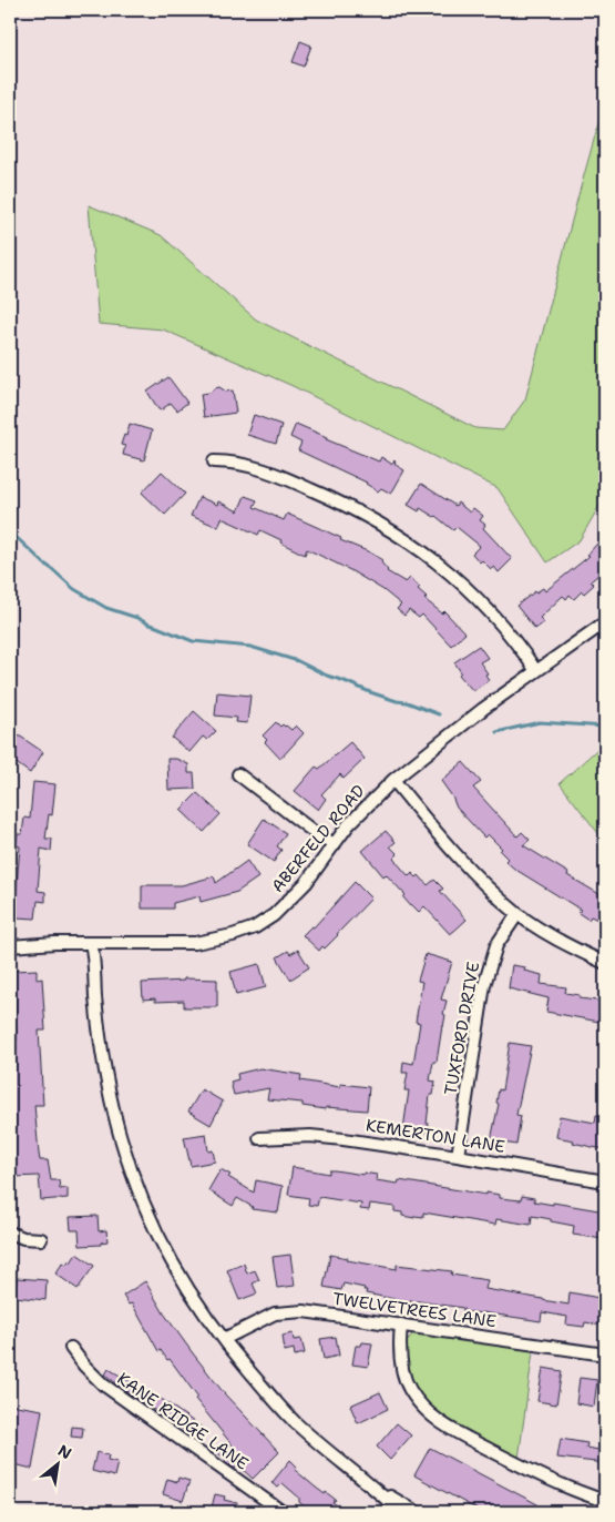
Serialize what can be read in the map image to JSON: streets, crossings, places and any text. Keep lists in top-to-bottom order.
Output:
{
  "streets": {
    "street": [
      "ABERFELD ROAD",
      "TUXFORD DRIVE",
      "KEMERTON LANE",
      "TWELVETREES LANE",
      "KANE RIDGE LANE"
    ]
  },
  "crossings": [
    ["TUXFORD DRIVE", "KEMERTON LANE"]
  ],
  "north": "top right"
}
